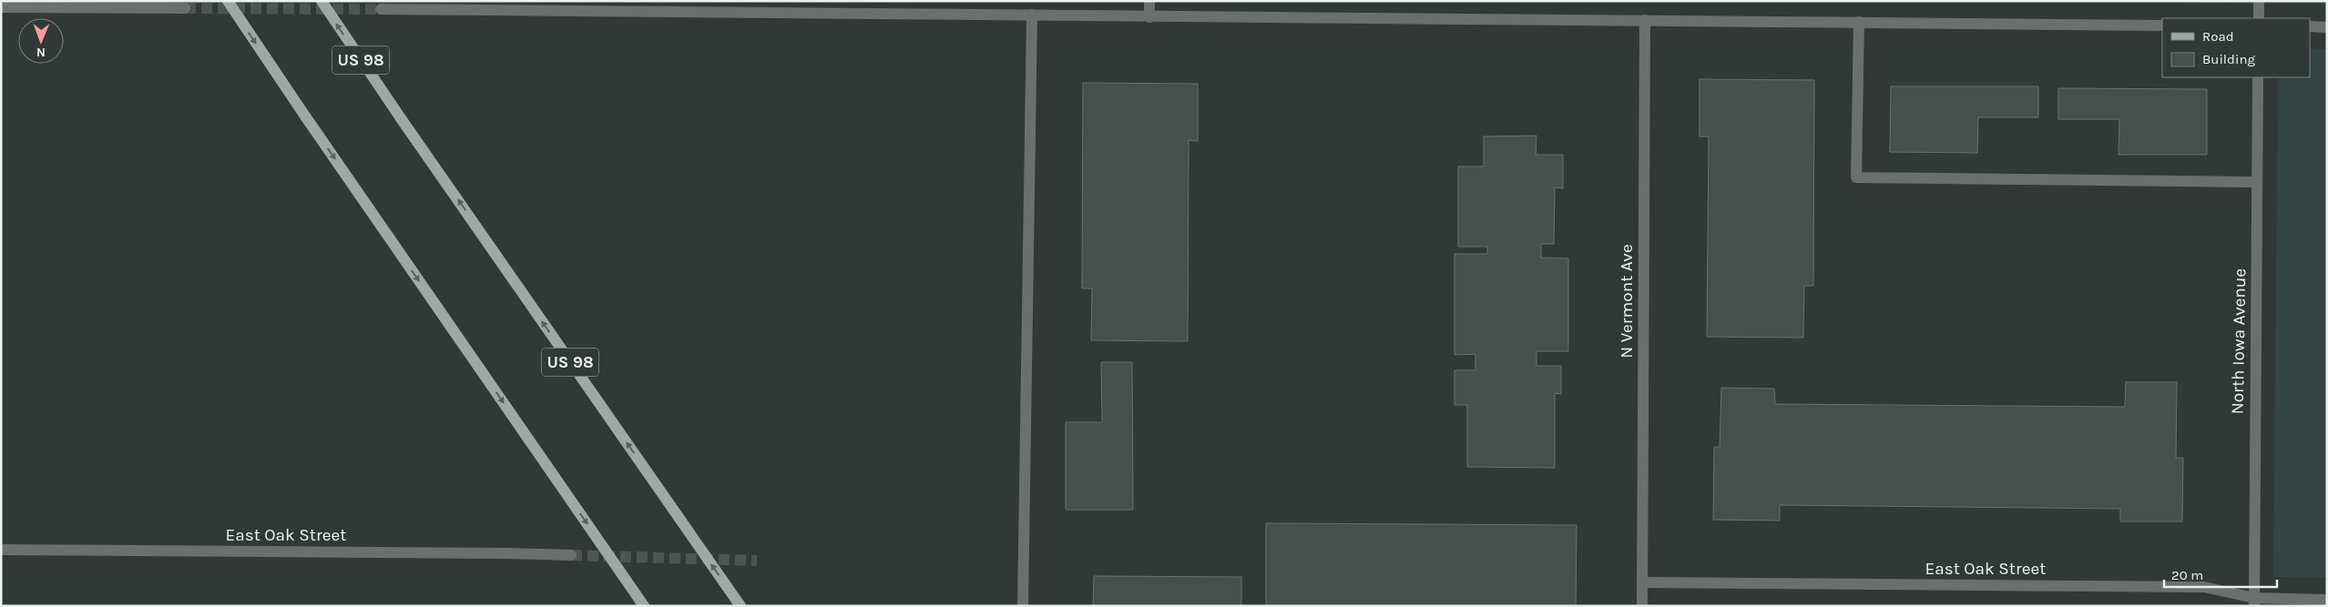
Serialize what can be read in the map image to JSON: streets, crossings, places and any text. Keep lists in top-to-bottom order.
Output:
{
  "streets": {
    "main road": ["US 98"],
    "street": ["N Vermont Ave", "North Iowa Avenue", "East Oak Street"]
  },
  "crossings": [
    ["N Vermont Ave", "East Oak Street"],
    ["North Iowa Avenue", "East Oak Street"]
  ],
  "legend": ["Road", "Building"],
  "scale_bar": "20 m",
  "north": "bottom"
}
